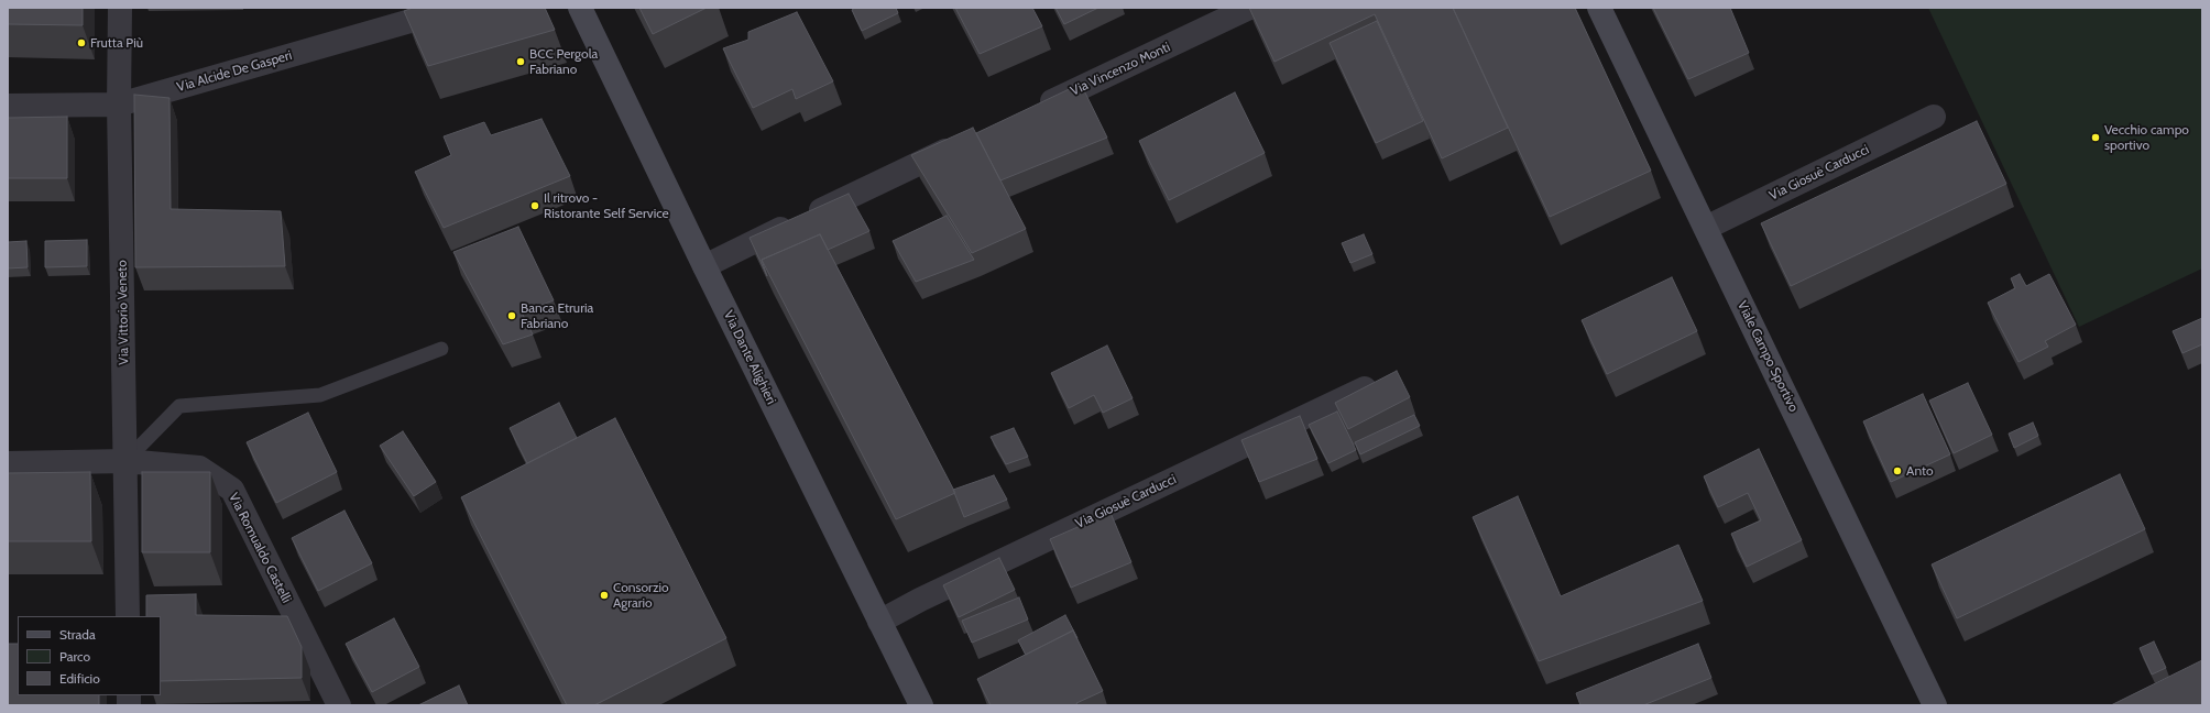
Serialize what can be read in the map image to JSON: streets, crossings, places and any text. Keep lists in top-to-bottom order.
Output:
{
  "streets": {
    "main road": ["Viale Campo Sportivo", "Via Dante Alighieri"],
    "street": [
      "Via Vincenzo Monti",
      "Via Alcide De Gasperi",
      "Via Giosuè Carducci",
      "Via Vittorio Veneto",
      "Via Romualdo Castelli"
    ]
  },
  "crossings": [
    ["Via Alcide De Gasperi", "Via Vittorio Veneto"],
    ["Via Giosuè Carducci", "Viale Campo Sportivo"],
    ["Via Giosuè Carducci", "Via Dante Alighieri"],
    ["Via Vittorio Veneto", "Via Romualdo Castelli"]
  ],
  "places": [
    "Frutta Più",
    "BCC Pergola Fabriano",
    "Vecchio campo sportivo",
    "Il ritrovo - Ristorante Self Service",
    "Banca Etruria Fabriano",
    "Anto",
    "Consorzio Agrario"
  ],
  "legend": ["Strada", "Parco", "Edificio"]
}
